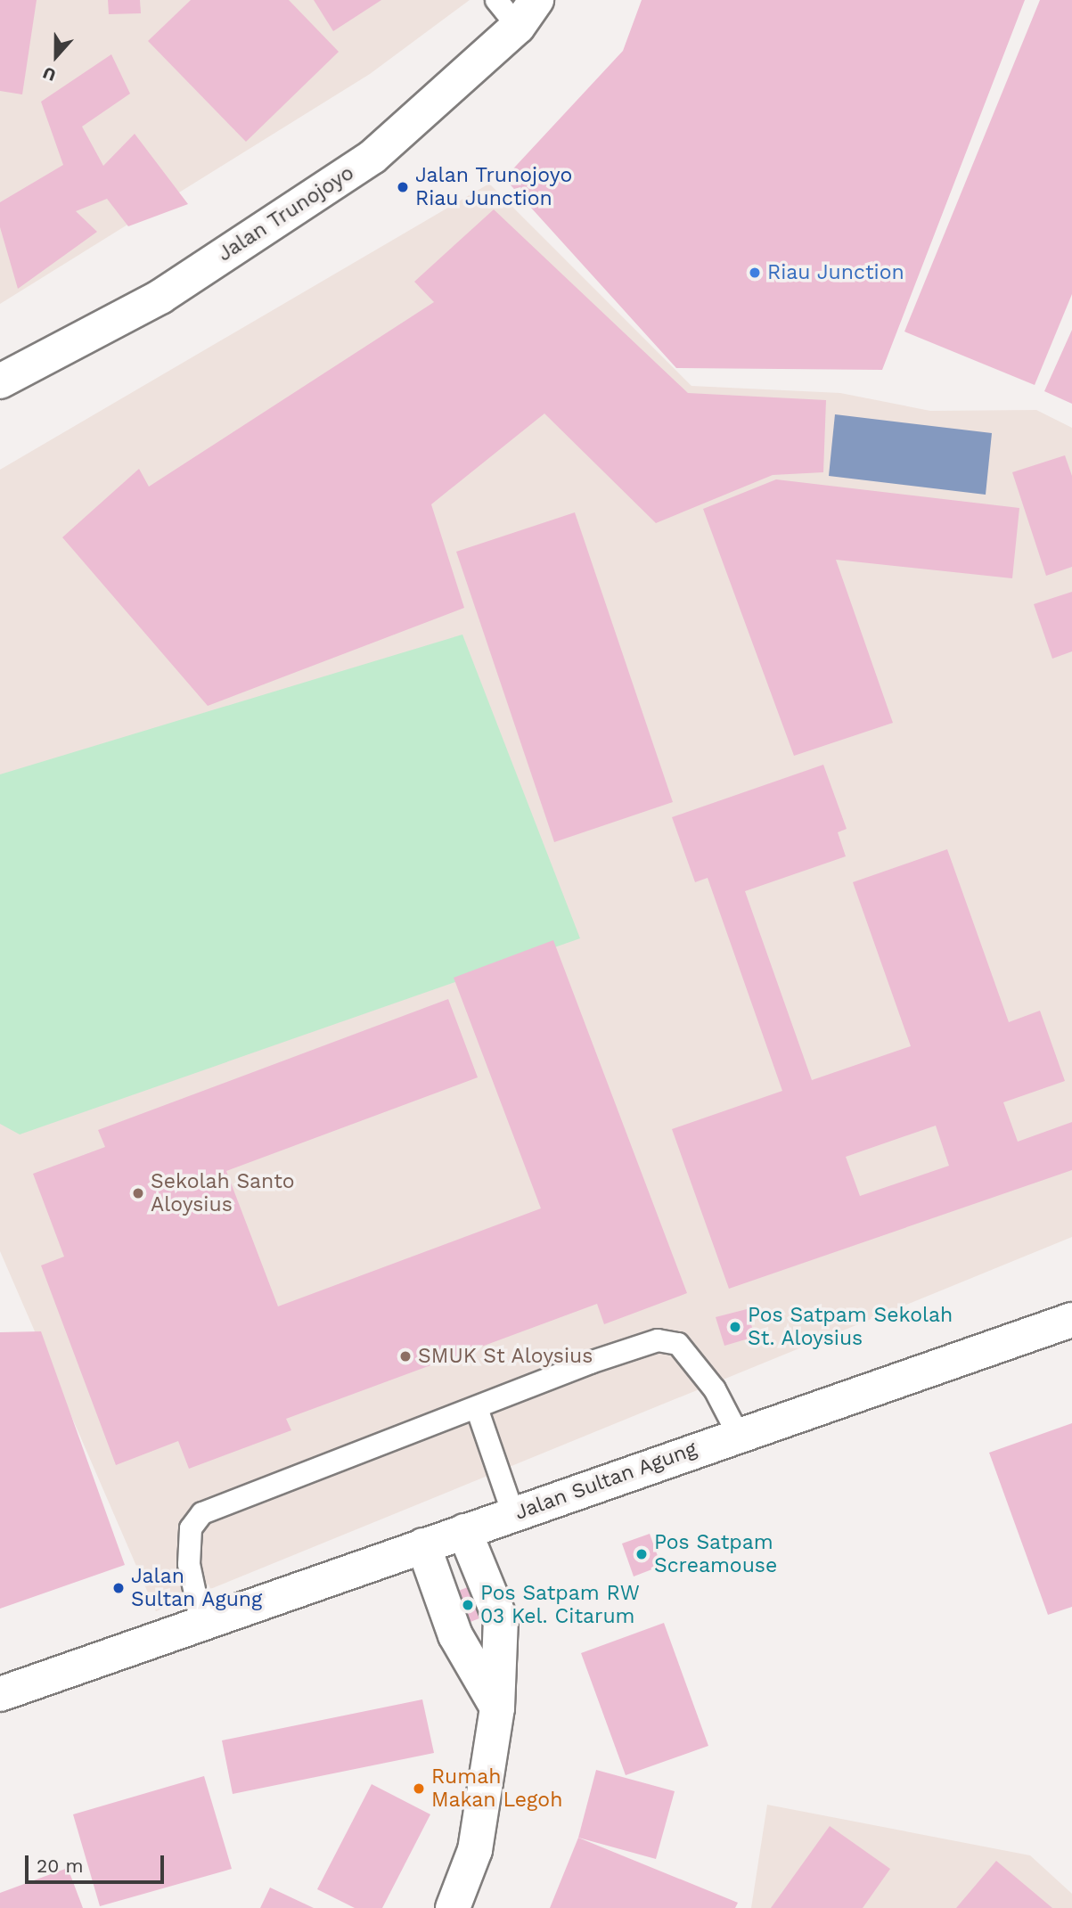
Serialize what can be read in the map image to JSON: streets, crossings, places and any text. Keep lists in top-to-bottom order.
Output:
{
  "streets": {
    "street": ["Jalan Trunojoyo", "Jalan Sultan Agung"]
  },
  "places": [
    "Jalan Trunojoyo Riau Junction",
    "Riau Junction",
    "Sekolah Santo Aloysius",
    "Pos Satpam Sekolah St. Aloysius",
    "SMUK St Aloysius",
    "Pos Satpam Screamouse",
    "Jalan Sultan Agung",
    "Pos Satpam RW 03 Kel. Citarum",
    "Rumah Makan Legoh"
  ],
  "scale_bar": "20 m",
  "north": "bottom"
}
